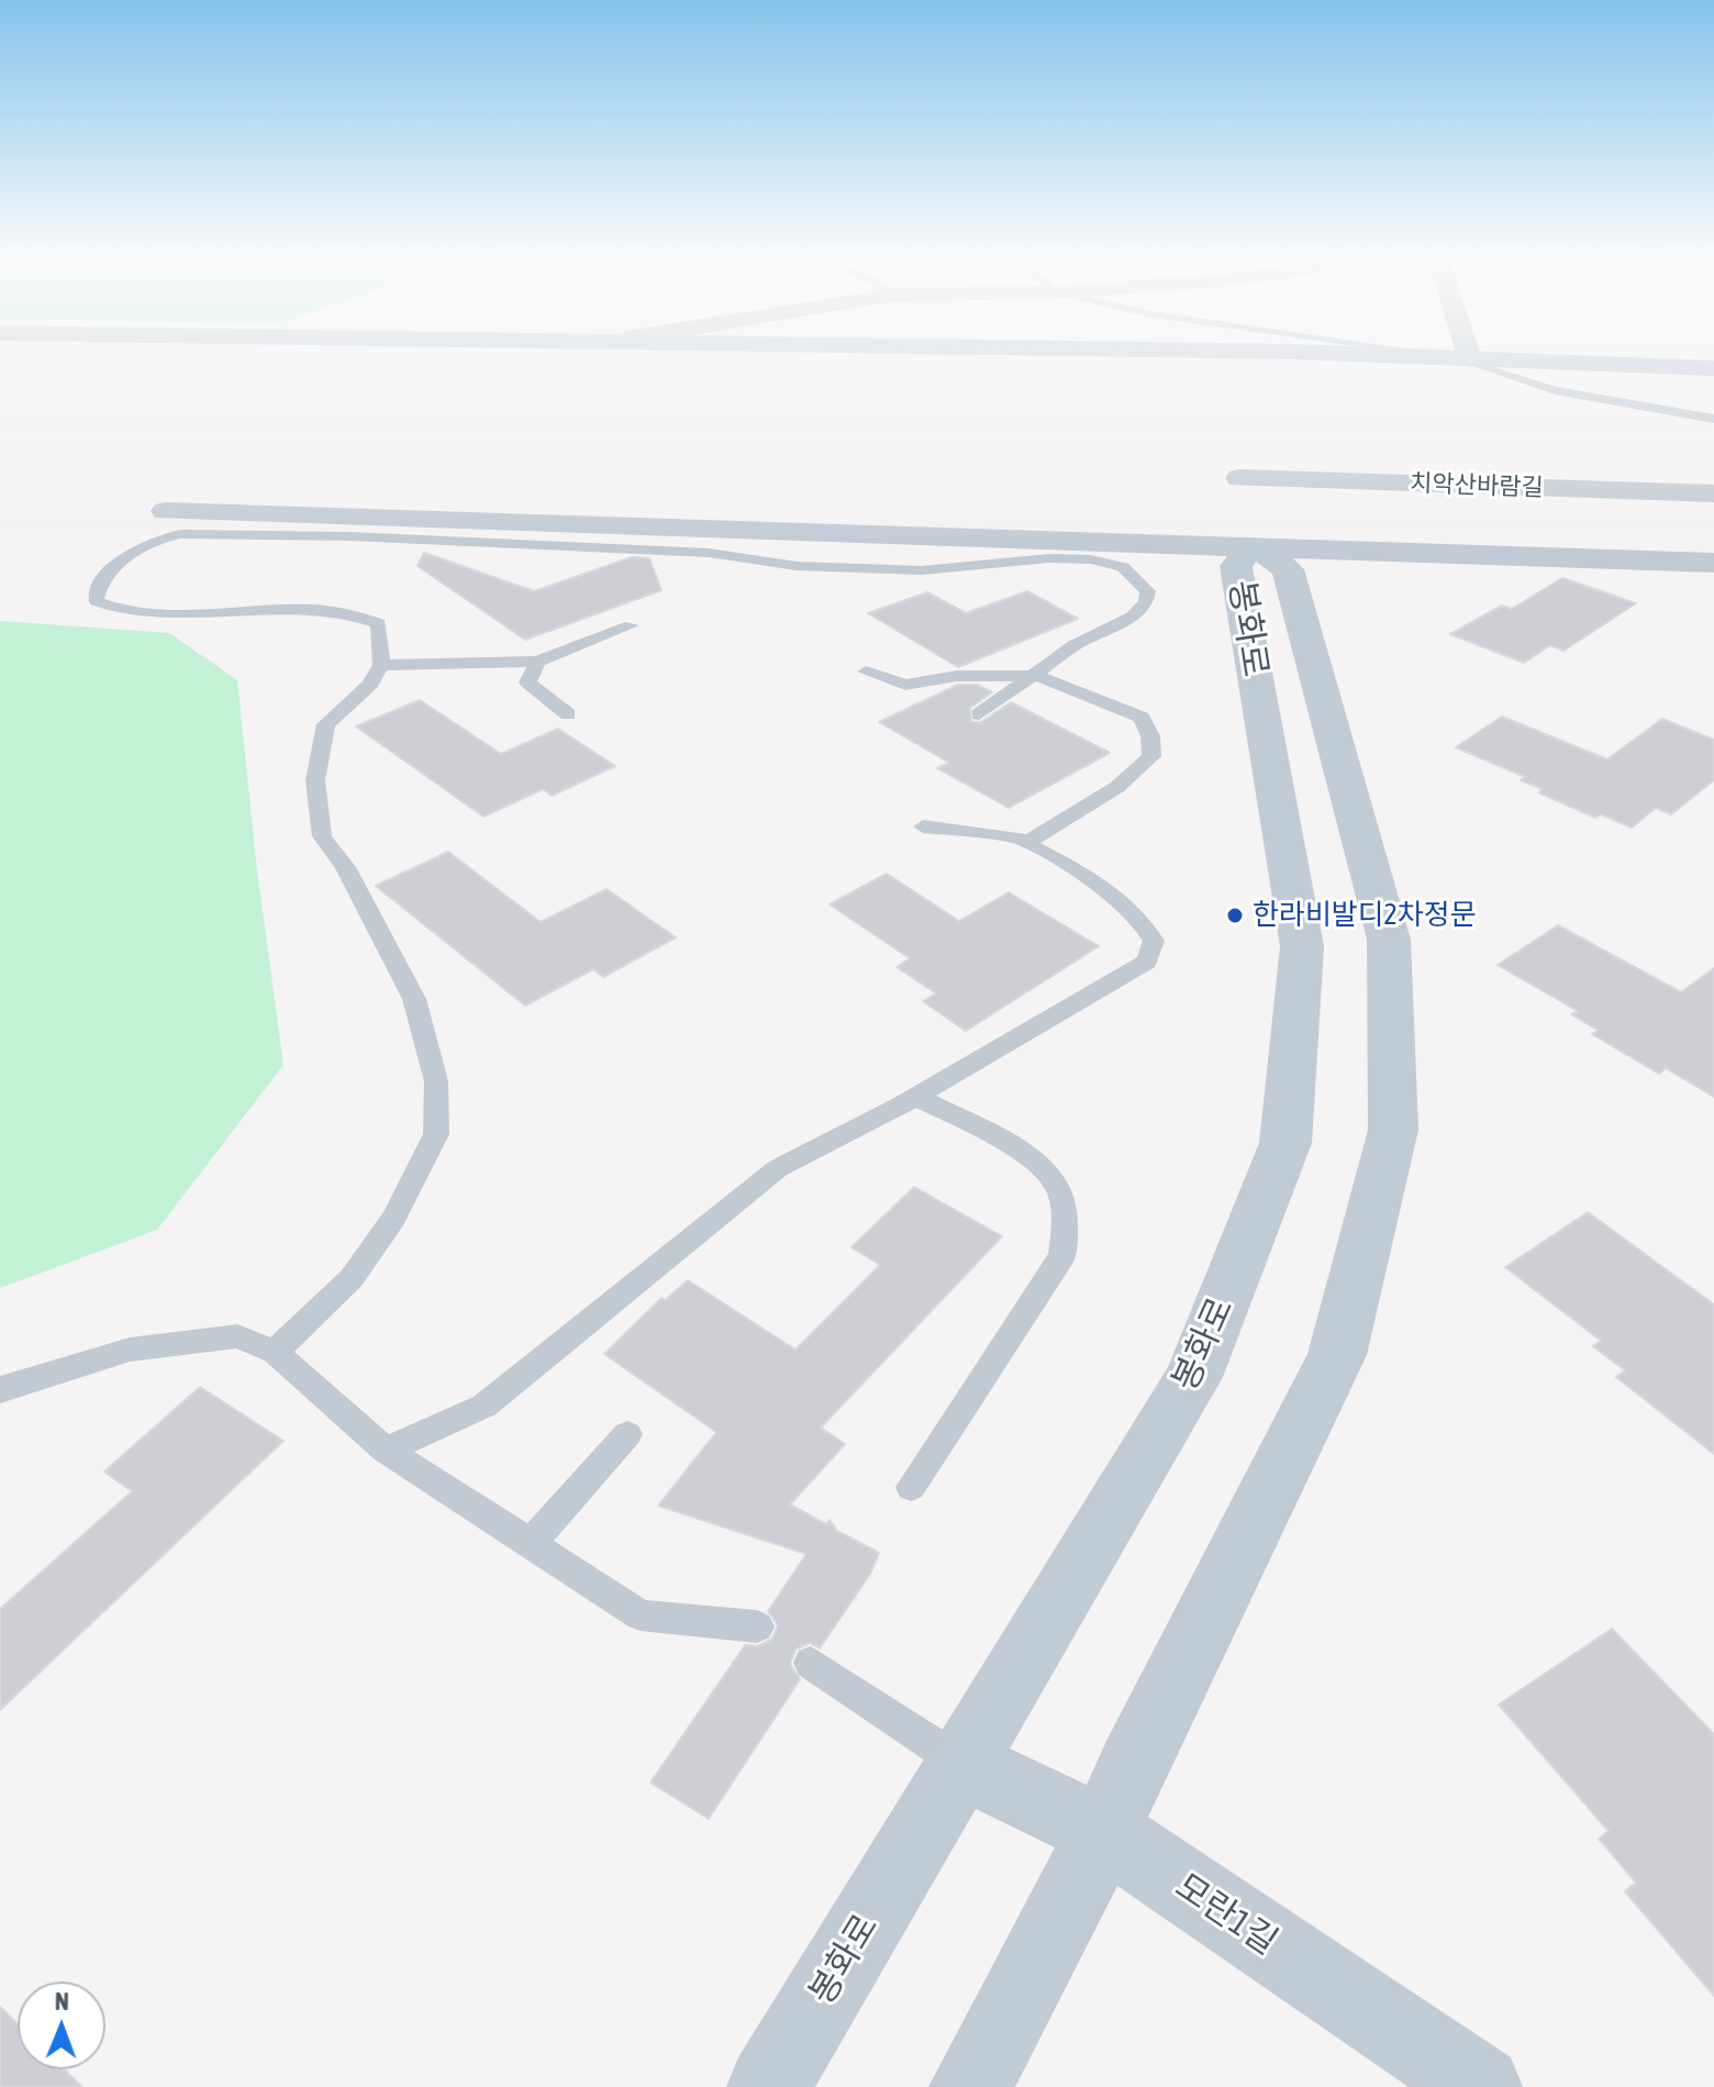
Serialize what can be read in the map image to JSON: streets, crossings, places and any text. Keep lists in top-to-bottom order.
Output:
{
  "streets": {
    "street": ["치악산바람길", "봉화로", "모란1길"]
  },
  "crossings": [
    ["봉화로", "모란1길"]
  ],
  "places": ["한라비발디2차정문"],
  "north": "top"
}
